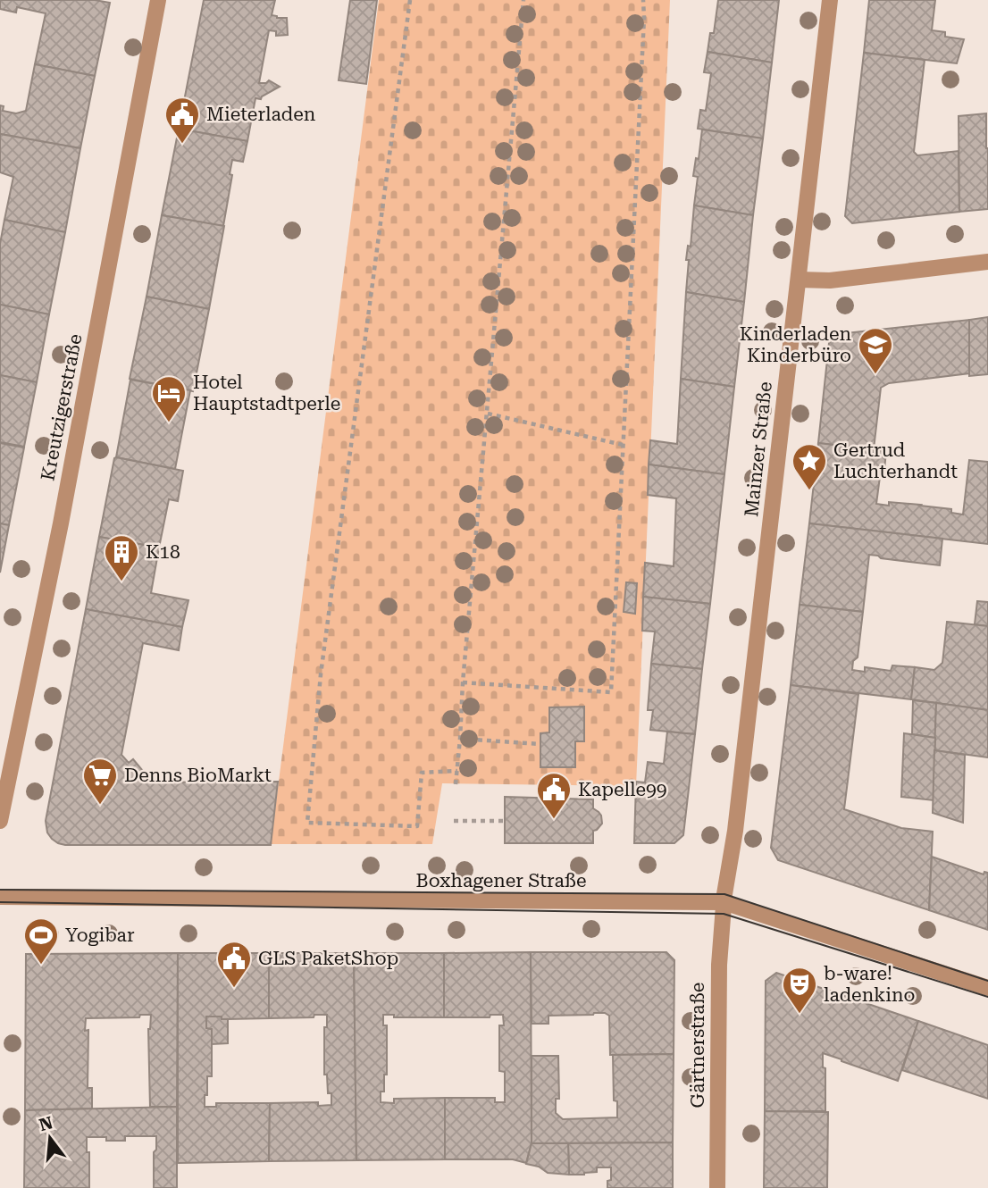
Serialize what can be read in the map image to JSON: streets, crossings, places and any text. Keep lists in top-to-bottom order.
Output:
{
  "streets": {
    "street": [
      "Kreutzigerstraße",
      "Mainzer Straße",
      "Boxhagener Straße",
      "Gärtnerstraße"
    ]
  },
  "crossings": [
    ["Mainzer Straße", "Boxhagener Straße"],
    ["Mainzer Straße", "Gärtnerstraße"],
    ["Boxhagener Straße", "Gärtnerstraße"]
  ],
  "places": {
    "public building": ["Mieterladen", "Kapelle99", "GLS PaketShop"],
    "school or university": ["Kinderladen Kinderbüro"],
    "hotel": ["Hotel Hauptstadtperle"],
    "place": ["Gertrud Luchterhandt"],
    "building": ["K18"],
    "supermarket": ["Denns BioMarkt"],
    "sports": ["Yogibar"],
    "theatre": ["b-ware! ladenkino"]
  },
  "north": "top"
}
